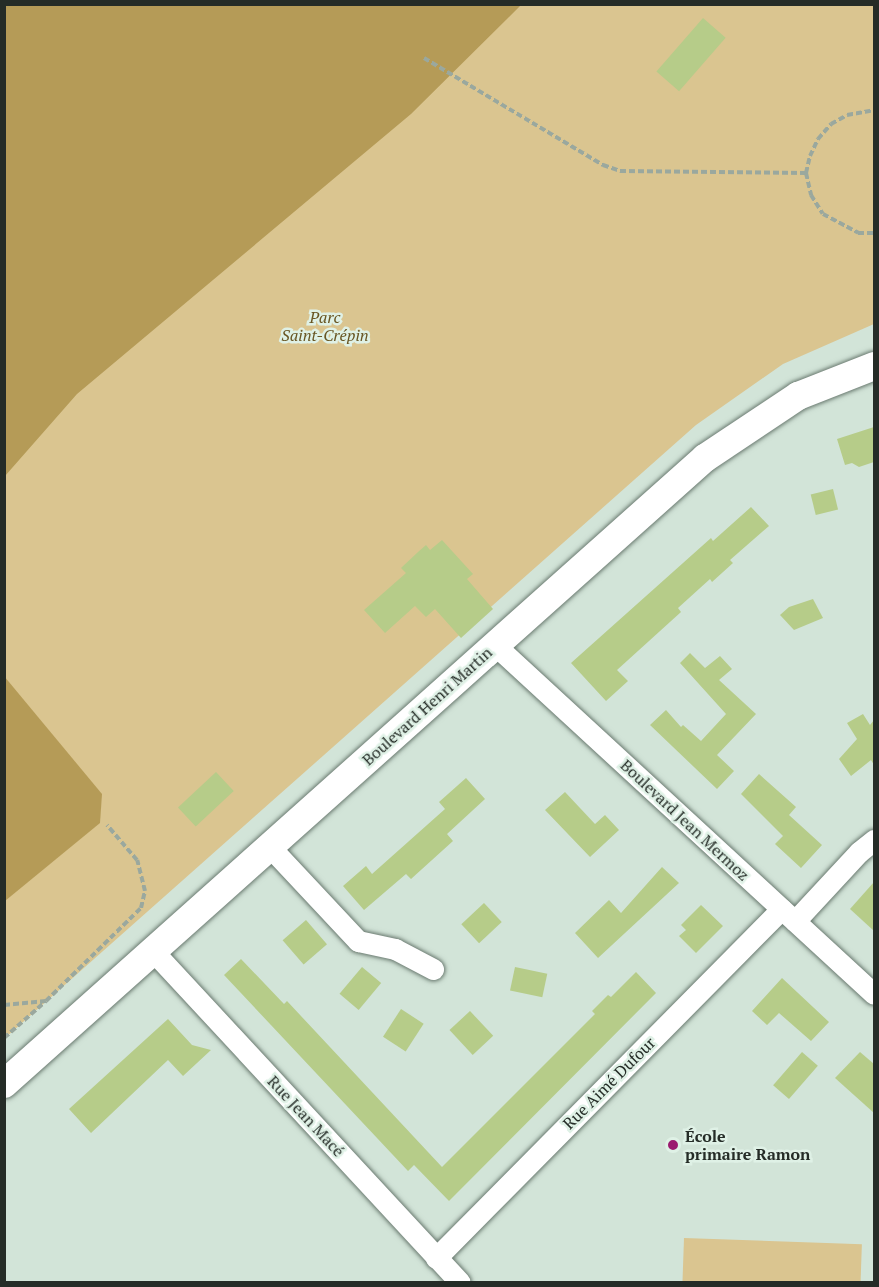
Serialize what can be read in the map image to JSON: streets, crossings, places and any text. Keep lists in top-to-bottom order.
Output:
{
  "streets": {
    "street": [
      "Boulevard Henri Martin",
      "Boulevard Jean Mermoz",
      "Rue Aimé Dufour",
      "Rue Jean Macé"
    ]
  },
  "crossings": [
    ["Boulevard Henri Martin", "Boulevard Jean Mermoz"],
    ["Boulevard Henri Martin", "Rue Jean Macé"],
    ["Boulevard Jean Mermoz", "Rue Aimé Dufour"],
    ["Rue Aimé Dufour", "Rue Jean Macé"]
  ],
  "parks": ["Parc Saint-Crépin"],
  "places": ["École primaire Ramon"]
}
